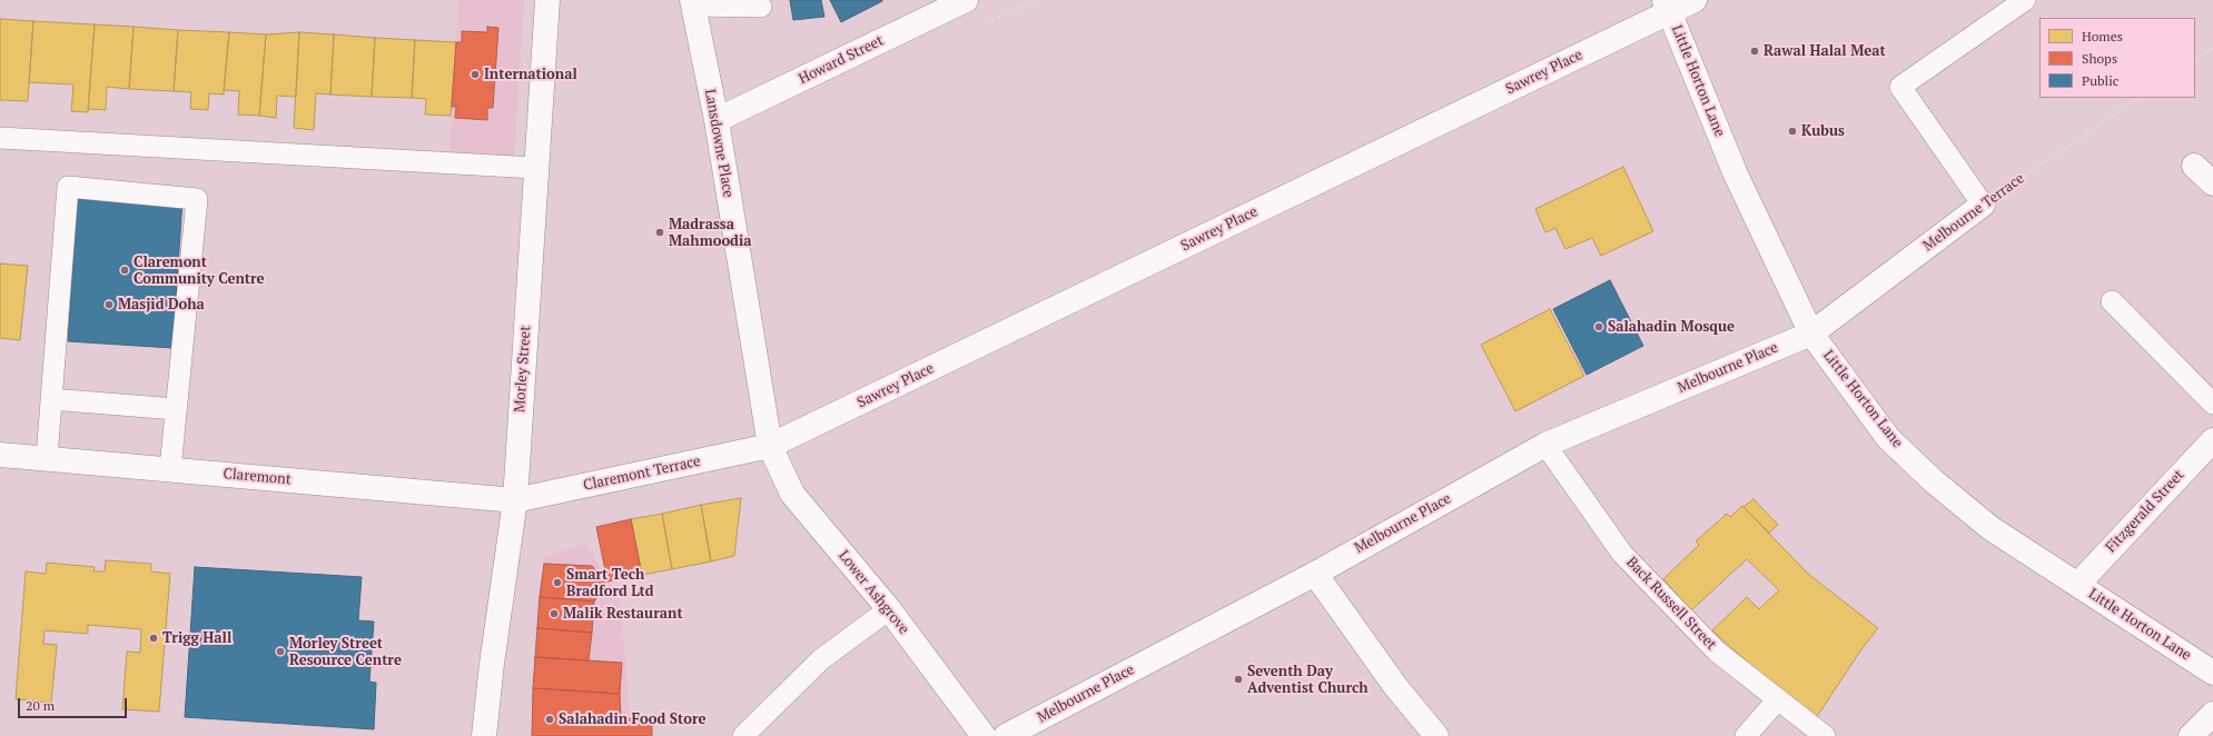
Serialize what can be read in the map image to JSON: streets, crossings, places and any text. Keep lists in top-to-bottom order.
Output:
{
  "streets": {
    "street": [
      "Howard Street",
      "Sawrey Place",
      "Little Horton Lane",
      "Lansdowne Place",
      "Melbourne Terrace",
      "Melbourne Place",
      "Morley Street",
      "Claremont Terrace",
      "Claremont",
      "Fitzgerald Street",
      "Lower Ashgrove"
    ],
    "lane": ["Back Russell Street"]
  },
  "crossings": [
    ["Howard Street", "Lansdowne Place"],
    ["Sawrey Place", "Little Horton Lane"],
    ["Sawrey Place", "Lansdowne Place"],
    ["Sawrey Place", "Claremont Terrace"],
    ["Sawrey Place", "Lower Ashgrove"],
    ["Little Horton Lane", "Melbourne Terrace"],
    ["Little Horton Lane", "Melbourne Place"],
    ["Little Horton Lane", "Fitzgerald Street"],
    ["Lansdowne Place", "Claremont Terrace"],
    ["Lansdowne Place", "Lower Ashgrove"],
    ["Melbourne Terrace", "Melbourne Place"],
    ["Melbourne Place", "Back Russell Street"],
    ["Morley Street", "Claremont Terrace"],
    ["Morley Street", "Claremont"],
    ["Claremont Terrace", "Claremont"],
    ["Claremont Terrace", "Lower Ashgrove"]
  ],
  "places": [
    "Rawal Halal Meat",
    "International",
    "Kubus",
    "Madrassa Mahmoodia",
    "Claremont Community Centre",
    "Masjid Doha",
    "Salahadin Mosque",
    "Smart Tech Bradford Ltd",
    "Malik Restaurant",
    "Trigg Hall",
    "Morley Street Resource Centre",
    "Seventh Day Adventist Church",
    "Salahadin Food Store"
  ],
  "legend": ["Homes", "Shops", "Public"],
  "scale_bar": "20 m"
}
